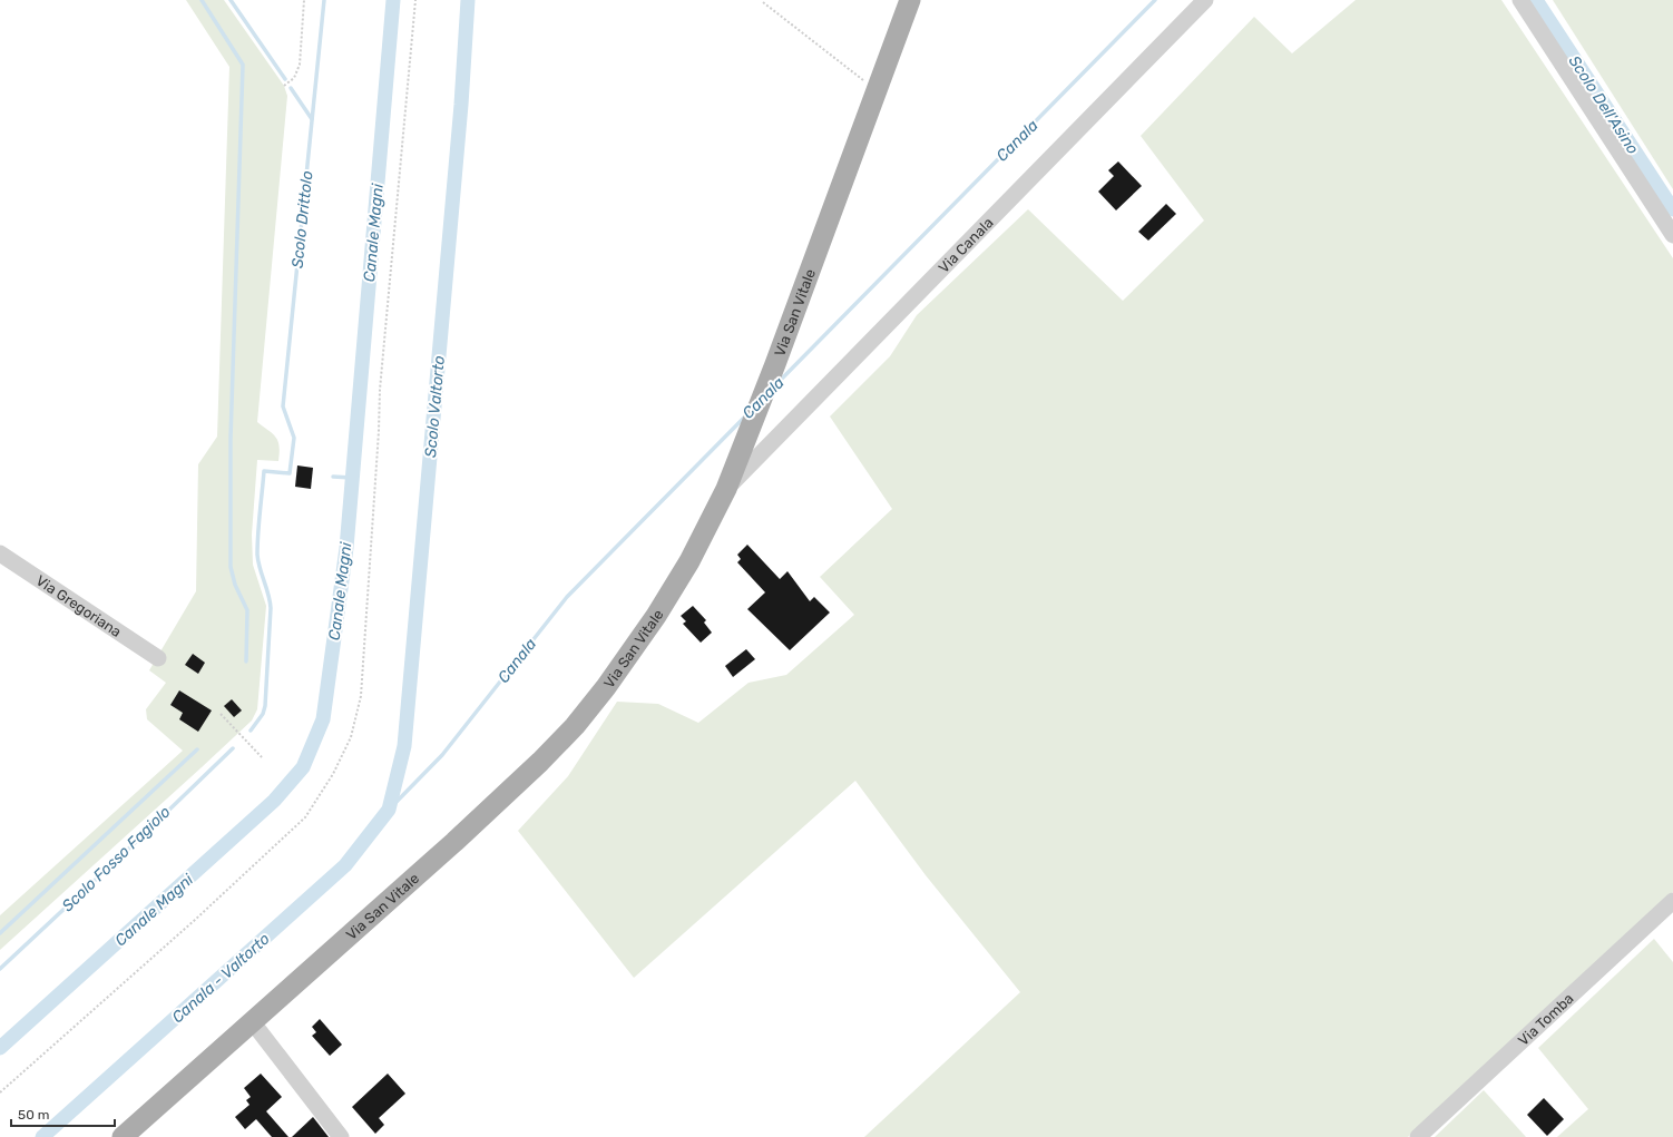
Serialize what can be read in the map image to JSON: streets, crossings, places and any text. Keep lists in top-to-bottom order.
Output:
{
  "streets": {
    "main road": ["Via San Vitale"],
    "street": ["Via Canala", "Via Gregoriana", "Via Tomba"]
  },
  "crossings": [
    ["Via Canala", "Via San Vitale"]
  ],
  "water": [
    "Scolo Dell'Asino",
    "Canala",
    "Scolo Drittolo",
    "Canale Magni",
    "Scolo Valtorto",
    "Scolo Fosso Fagiolo",
    "Canala - Valtorto"
  ],
  "scale_bar": "50 m"
}
